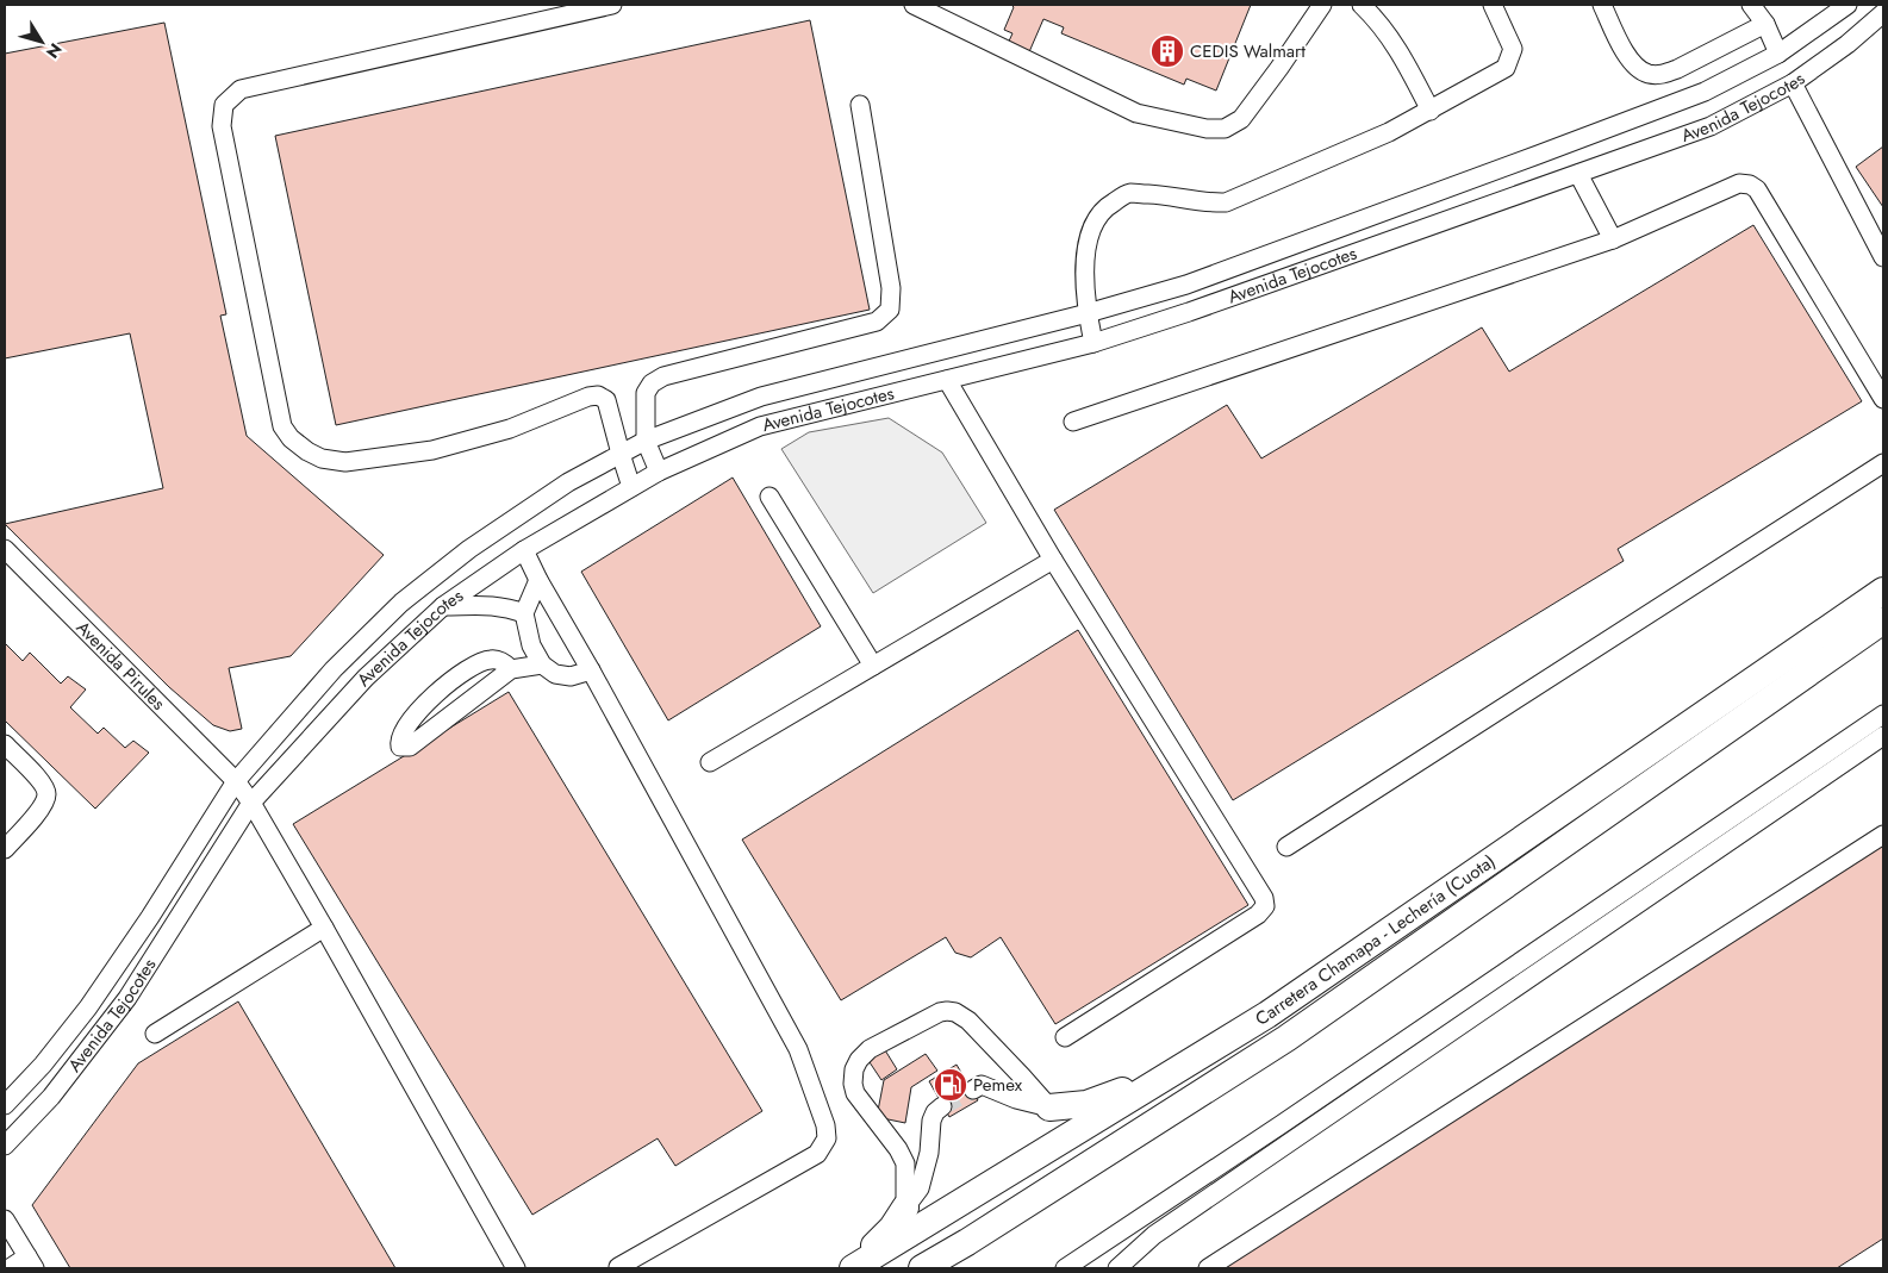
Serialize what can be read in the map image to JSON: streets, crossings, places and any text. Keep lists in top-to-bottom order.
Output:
{
  "streets": {
    "highway": ["Carretera Chamapa - Lechería (Cuota)"],
    "street": ["Avenida Tejocotes", "Avenida Pirules"]
  },
  "crossings": [
    ["Avenida Tejocotes", "Avenida Pirules"]
  ],
  "places": {
    "building": ["CEDIS Walmart"],
    "fuel station": ["Pemex"]
  },
  "north": "bottom right"
}
